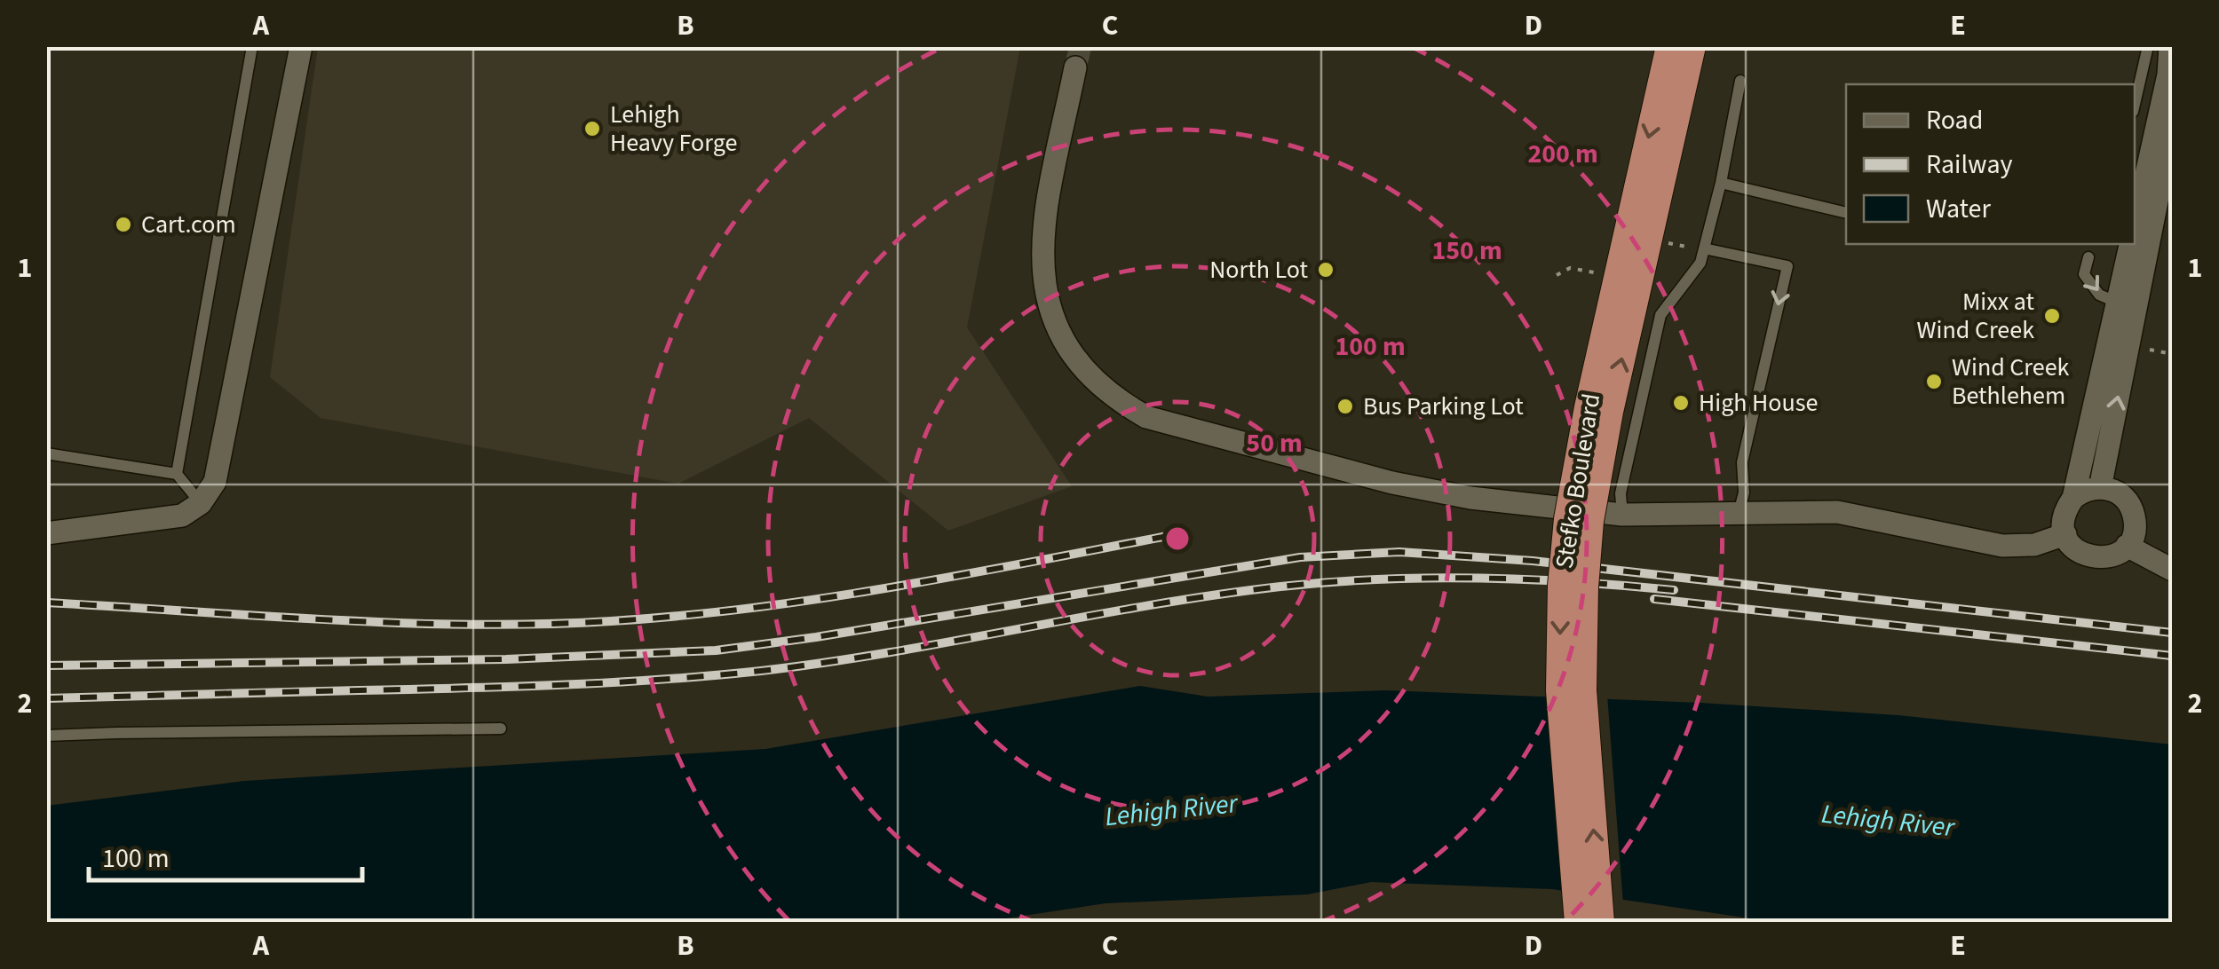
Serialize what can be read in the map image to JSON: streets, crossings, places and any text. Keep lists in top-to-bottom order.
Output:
{
  "streets": {
    "main road": ["Stefko Boulevard"]
  },
  "water": ["Lehigh River"],
  "places": [
    "Lehigh Heavy Forge",
    "Cart.com",
    "North Lot",
    "Mixx at Wind Creek",
    "Wind Creek Bethlehem",
    "High House",
    "Bus Parking Lot"
  ],
  "legend": ["Road", "Railway", "Water"],
  "scale_bar": "100 m",
  "grid": {
    "columns": [
      "A",
      "B",
      "C",
      "D",
      "E"
    ],
    "rows": ["1", "2"]
  },
  "rings": [
    "200 m",
    "150 m",
    "100 m",
    "50 m"
  ]
}
